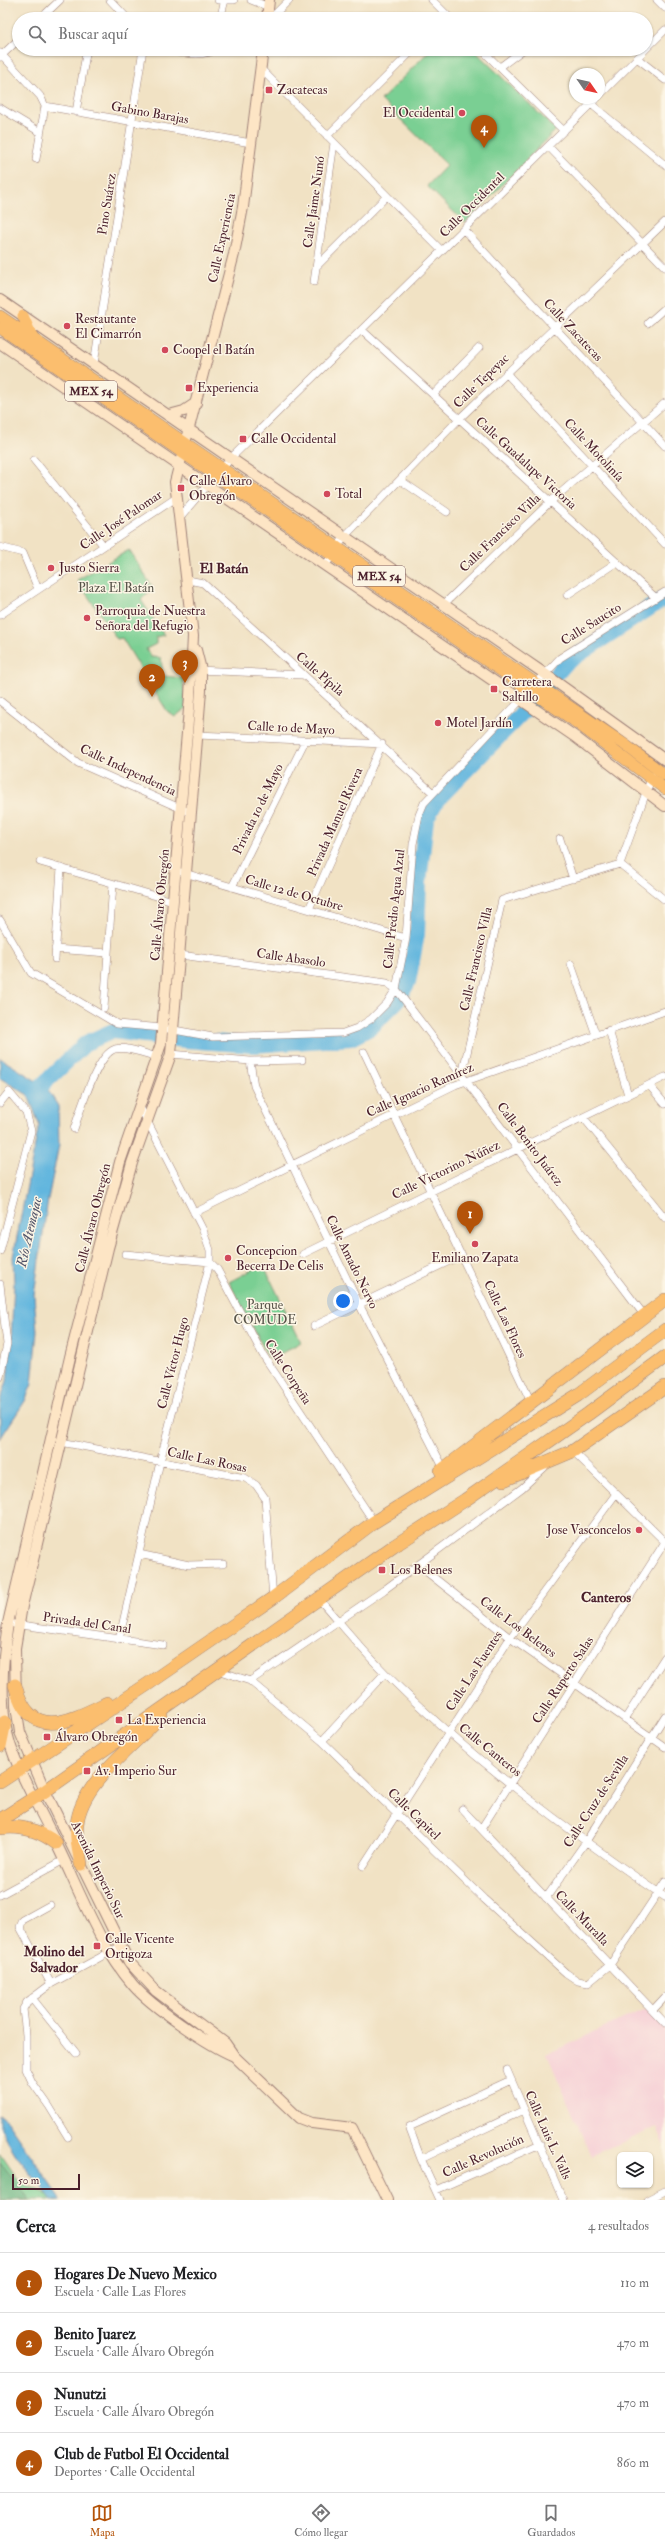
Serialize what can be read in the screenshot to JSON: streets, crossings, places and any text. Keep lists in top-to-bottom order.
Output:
{
  "streets": {
    "main road": ["MEX 54"],
    "street": [
      "Gabino Barajas",
      "Calle Jaime Nunó",
      "Pino Suárez",
      "Calle Occidental",
      "Calle Experiencia",
      "Calle Zacatecas",
      "Calle Tepeyac",
      "Calle Motolinía",
      "Calle Guadalupe Victoria",
      "Calle José Palomar",
      "Calle Francisco Villa",
      "Calle Saucito",
      "Calle Pípila",
      "Calle 1o de Mayo",
      "Calle Independencia",
      "Privada 1o de Mayo",
      "Privada Manuel Rivera",
      "Calle 12 de Octubre",
      "Calle Álvaro Obregón",
      "Calle Predio Agua Azul",
      "Calle Abasolo",
      "Calle Ignacio Ramírez",
      "Calle Benito Juárez",
      "Calle Victorino Núñez",
      "Calle Amado Nervo",
      "Calle Las Flores",
      "Calle Víctor Hugo",
      "Calle Corpeña",
      "Calle Las Rosas",
      "Privada del Canal",
      "Calle Los Belenes",
      "Calle Las Fuentes",
      "Calle Ruperto Salas",
      "Calle Canteros",
      "Calle Cruz de Sevilla",
      "Calle Capitel",
      "Avenida Imperio Sur",
      "Calle Muralla",
      "Calle Luis L. Valls",
      "Calle Revolución"
    ]
  },
  "crossings": [
    ["Gabino Barajas", "Pino Suárez"],
    ["Gabino Barajas", "Calle Experiencia"],
    ["Calle Occidental", "Calle Zacatecas"],
    ["Calle Occidental", "MEX 54"],
    ["Calle Occidental", "Calle Guadalupe Victoria"],
    ["Calle Occidental", "Calle Álvaro Obregón"],
    ["Calle Experiencia", "MEX 54"],
    ["Calle Experiencia", "Calle Álvaro Obregón"],
    ["Calle Zacatecas", "Calle Tepeyac"],
    ["Calle Zacatecas", "Calle Francisco Villa"],
    ["Calle Tepeyac", "MEX 54"],
    ["Calle Tepeyac", "Calle Motolinía"],
    ["Calle Tepeyac", "Calle Guadalupe Victoria"],
    ["MEX 54", "Calle Saucito"],
    ["MEX 54", "Calle Álvaro Obregón"],
    ["MEX 54", "Calle Predio Agua Azul"],
    ["Calle Motolinía", "Calle Francisco Villa"],
    ["Calle Guadalupe Victoria", "Calle Francisco Villa"],
    ["Calle Guadalupe Victoria", "Calle Saucito"],
    ["Calle José Palomar", "Calle Álvaro Obregón"],
    ["Calle Francisco Villa", "Calle Ignacio Ramírez"],
    ["Calle Francisco Villa", "Calle Benito Juárez"],
    ["Calle Saucito", "Calle Predio Agua Azul"],
    ["Calle Pípila", "Calle 1o de Mayo"],
    ["Calle Pípila", "Privada Manuel Rivera"],
    ["Calle Pípila", "Calle Álvaro Obregón"],
    ["Calle Pípila", "Calle Predio Agua Azul"],
    ["Calle 1o de Mayo", "Privada 1o de Mayo"],
    ["Calle 1o de Mayo", "Privada Manuel Rivera"],
    ["Calle 1o de Mayo", "Calle Álvaro Obregón"],
    ["Calle Independencia", "Calle Álvaro Obregón"],
    ["Privada 1o de Mayo", "Calle 12 de Octubre"],
    ["Privada Manuel Rivera", "Calle 12 de Octubre"],
    ["Calle 12 de Octubre", "Calle Álvaro Obregón"],
    ["Calle 12 de Octubre", "Calle Predio Agua Azul"],
    ["Calle Álvaro Obregón", "Calle Predio Agua Azul"],
    ["Calle Álvaro Obregón", "Calle Abasolo"],
    ["Calle Álvaro Obregón", "Calle Víctor Hugo"],
    ["Calle Álvaro Obregón", "Calle Las Rosas"],
    ["Calle Álvaro Obregón", "Privada del Canal"],
    ["Calle Álvaro Obregón", "Avenida Imperio Sur"],
    ["Calle Predio Agua Azul", "Calle Abasolo"],
    ["Calle Predio Agua Azul", "Calle Benito Juárez"],
    ["Calle Abasolo", "Calle Benito Juárez"],
    ["Calle Ignacio Ramírez", "Calle Benito Juárez"],
    ["Calle Ignacio Ramírez", "Calle Amado Nervo"],
    ["Calle Ignacio Ramírez", "Calle Las Flores"],
    ["Calle Ignacio Ramírez", "Calle Víctor Hugo"],
    ["Calle Benito Juárez", "Calle Victorino Núñez"],
    ["Calle Victorino Núñez", "Calle Amado Nervo"],
    ["Calle Victorino Núñez", "Calle Las Flores"],
    ["Calle Víctor Hugo", "Calle Corpeña"],
    ["Calle Víctor Hugo", "Calle Las Rosas"],
    ["Calle Víctor Hugo", "Privada del Canal"],
    ["Calle Los Belenes", "Calle Las Fuentes"],
    ["Calle Los Belenes", "Calle Ruperto Salas"],
    ["Calle Los Belenes", "Calle Cruz de Sevilla"],
    ["Calle Las Fuentes", "Calle Canteros"],
    ["Calle Las Fuentes", "Calle Capitel"],
    ["Calle Ruperto Salas", "Calle Canteros"],
    ["Calle Ruperto Salas", "Calle Muralla"],
    ["Calle Canteros", "Calle Cruz de Sevilla"],
    ["Calle Cruz de Sevilla", "Calle Muralla"],
    ["Calle Capitel", "Calle Muralla"],
    ["Calle Luis L. Valls", "Calle Revolución"]
  ],
  "districts": ["El Batán", "Canteros", "Molino del Salvador"],
  "water": ["Río Atemajac"],
  "parks": ["Plaza El Batán", "Parque COMUDE"],
  "places": {
    "transit": [
      "Zacatecas",
      "Experiencia",
      "Calle Occidental",
      "Calle Álvaro Obregón",
      "Carretera Saltillo",
      "Los Belenes",
      "La Experiencia",
      "Álvaro Obregón",
      "Av. Imperio Sur",
      "Calle Vicente Ortigoza"
    ],
    "other": [
      "El Occidental",
      "Restautante El Cimarrón",
      "Coopel el Batán",
      "Total",
      "Justo Sierra",
      "Parroquia de Nuestra Señora del Refugio",
      "Motel Jardín",
      "Emiliano Zapata",
      "Concepcion Becerra De Celis",
      "Jose Vasconcelos"
    ]
  },
  "scale_bar": "50 m",
  "north": "bottom right",
  "page": {
    "search": "Buscar aquí",
    "pins": [
      "4",
      "3",
      "2",
      "1"
    ],
    "scale": "50 m",
    "heading": ["Cerca", "4 resultados"],
    "list": [
      {
        "mark": "1",
        "name": "Hogares De Nuevo Mexico",
        "note": "Escuela · Calle Las Flores",
        "value": "110 m"
      },
      {
        "mark": "2",
        "name": "Benito Juarez",
        "note": "Escuela · Calle Álvaro Obregón",
        "value": "470 m"
      },
      {
        "mark": "3",
        "name": "Nunutzi",
        "note": "Escuela · Calle Álvaro Obregón",
        "value": "470 m"
      },
      {
        "mark": "4",
        "name": "Club de Futbol El Occidental",
        "note": "Deportes · Calle Occidental",
        "value": "860 m"
      }
    ],
    "nav": ["Mapa", "Cómo llegar", "Guardados"]
  }
}
